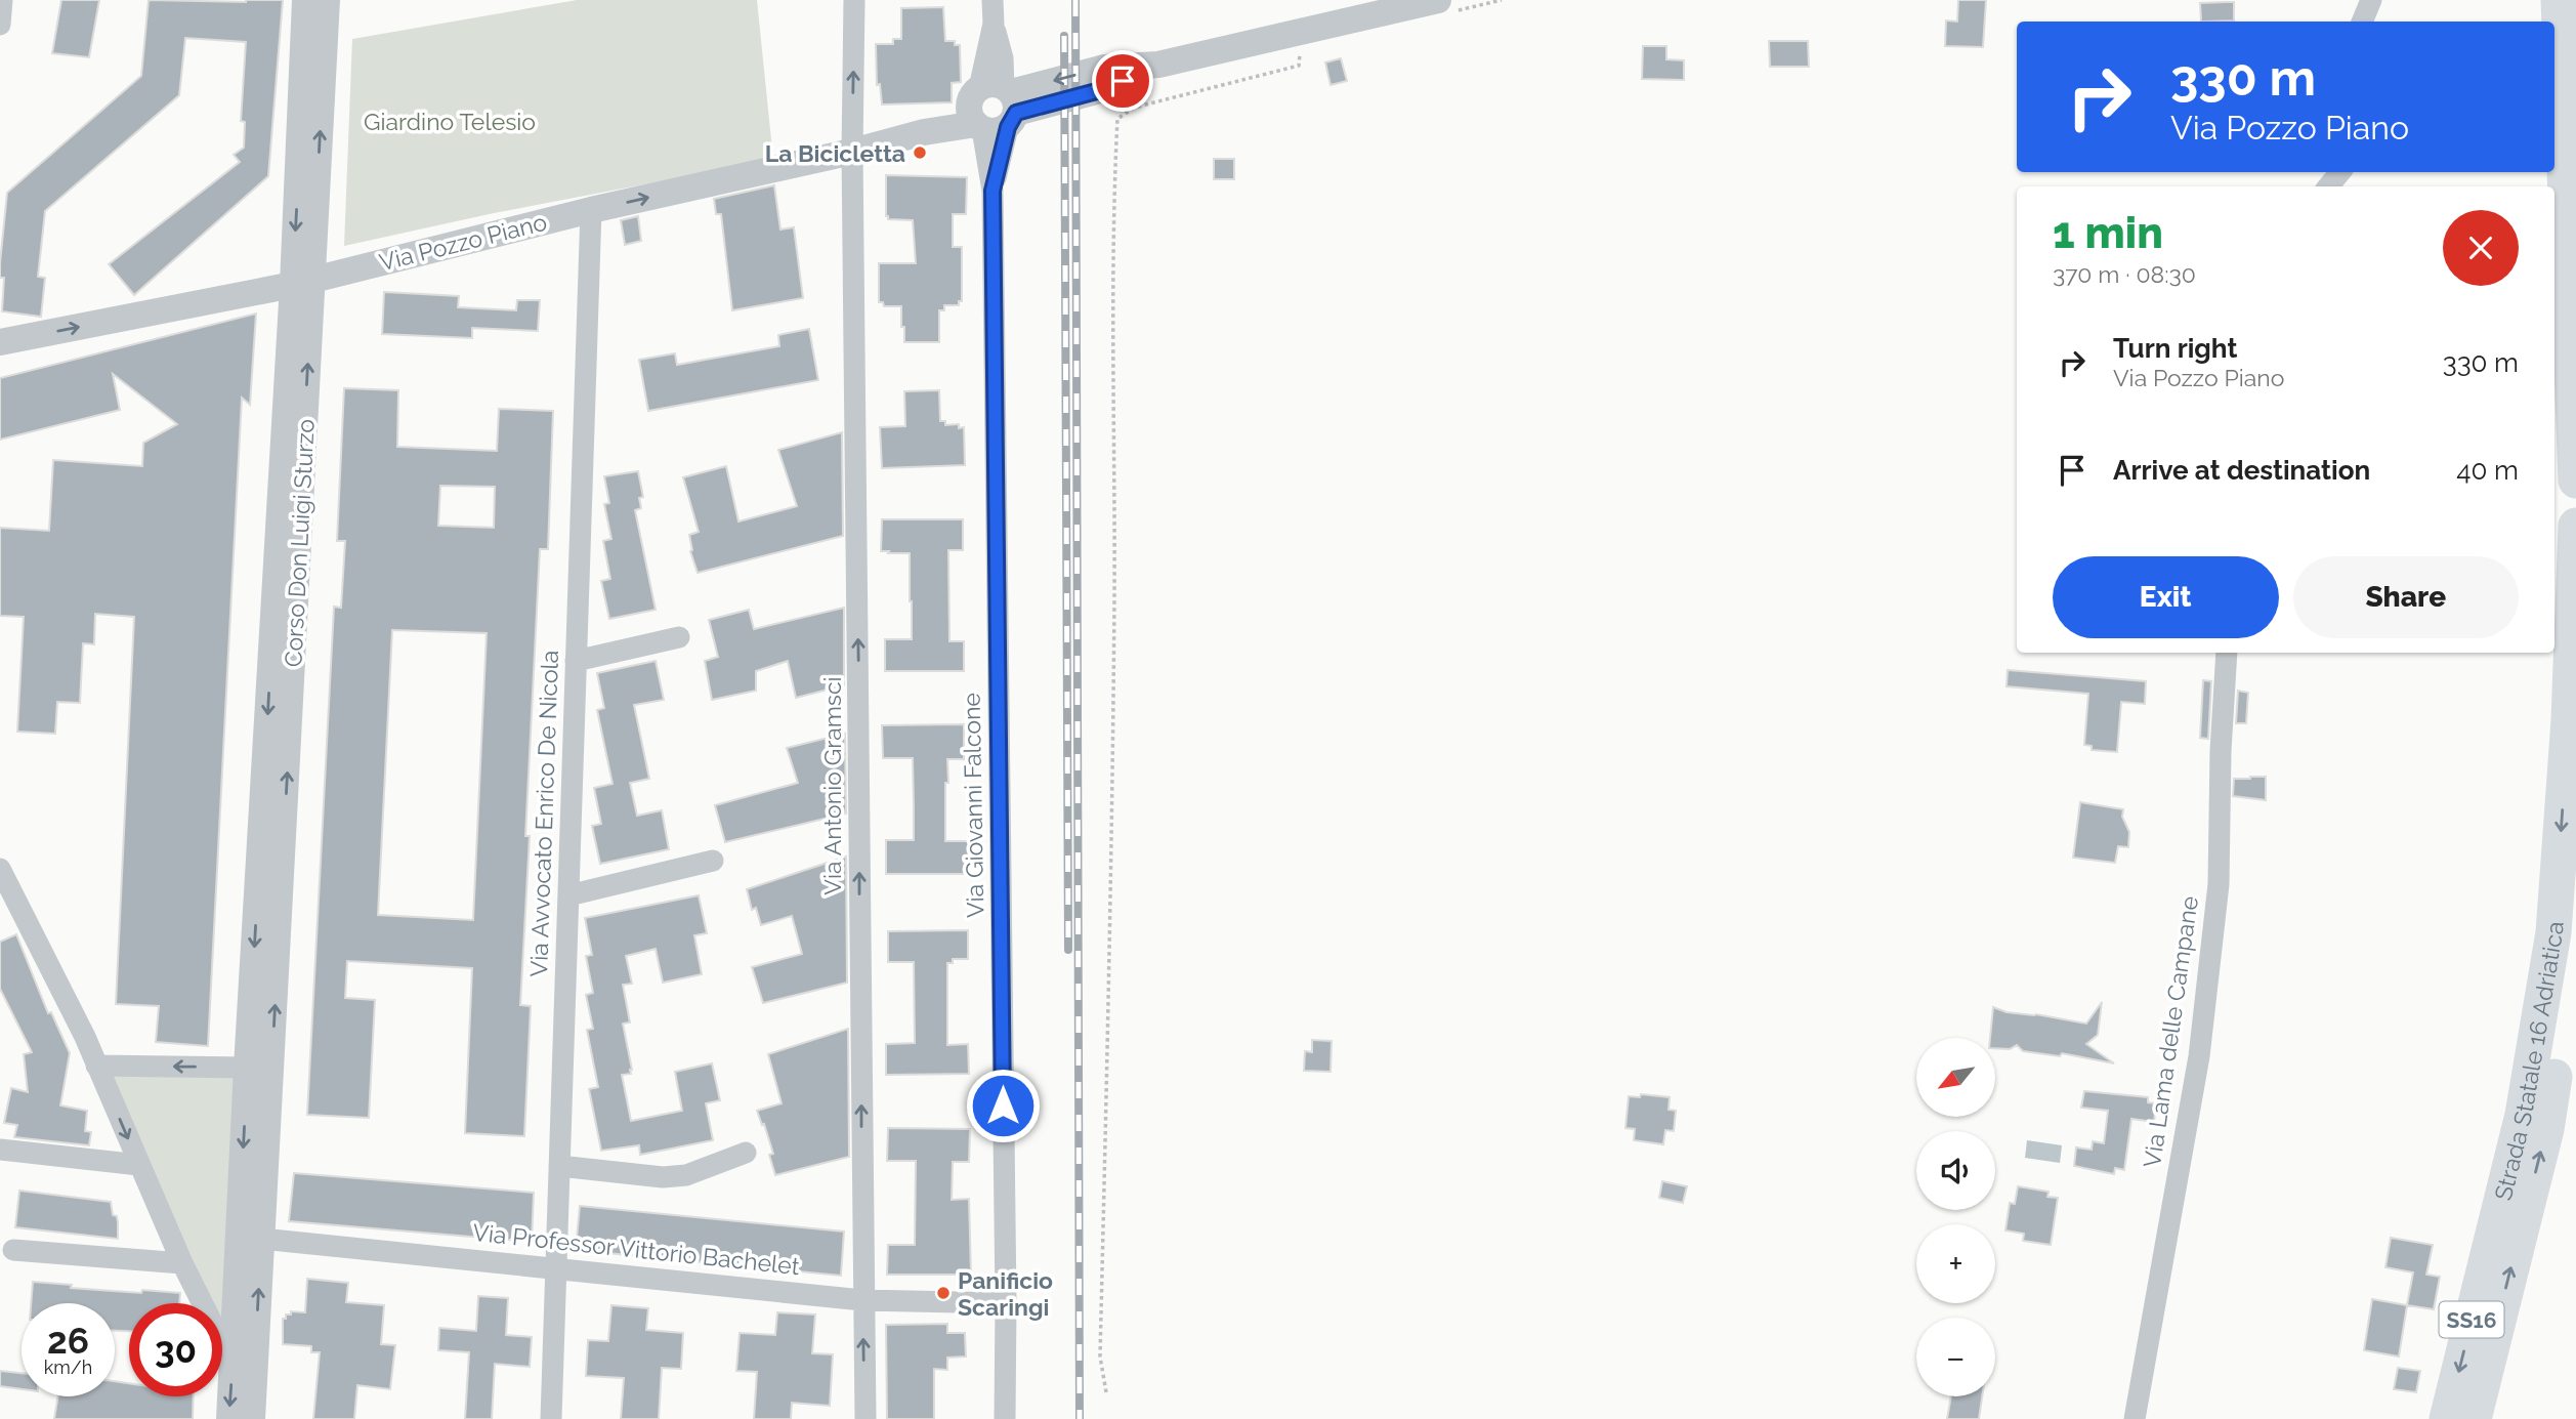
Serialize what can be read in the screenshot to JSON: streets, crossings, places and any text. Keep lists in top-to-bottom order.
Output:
{
  "streets": {
    "highway": ["Strada Statale 16 Adriatica", "SS16"],
    "street": [
      "Via Pozzo Piano",
      "Corso Don Luigi Sturzo",
      "Via Antonio Gramsci",
      "Via Giovanni Falcone",
      "Via Avvocato Enrico De Nicola",
      "Via Lama delle Campane",
      "Via Professor Vittorio Bachelet"
    ]
  },
  "crossings": [
    ["Via Pozzo Piano", "Corso Don Luigi Sturzo"],
    ["Via Pozzo Piano", "Via Antonio Gramsci"],
    ["Via Pozzo Piano", "Via Giovanni Falcone"],
    ["Via Pozzo Piano", "Via Avvocato Enrico De Nicola"],
    ["Corso Don Luigi Sturzo", "Via Professor Vittorio Bachelet"],
    ["Via Antonio Gramsci", "Via Professor Vittorio Bachelet"],
    ["Via Giovanni Falcone", "Via Professor Vittorio Bachelet"],
    ["Via Avvocato Enrico De Nicola", "Via Professor Vittorio Bachelet"]
  ],
  "one_way": ["Via Pozzo Piano", "Via Antonio Gramsci"],
  "parks": ["Giardino Telesio"],
  "places": ["La Bicicletta", "Panificio Scaringi"],
  "north": "bottom left",
  "page": {
    "turn": ["330 m", "Via Pozzo Piano"],
    "heading": ["1 min", "370 m · 08:30"],
    "list": [
      {
        "name": "Turn right",
        "note": "Via Pozzo Piano",
        "value": "330 m"
      },
      {
        "name": "Arrive at destination",
        "value": "40 m"
      }
    ],
    "buttons": ["Exit", "Share"],
    "map_buttons": ["+", "−"],
    "speed": "26 km/h",
    "limit": "30"
  }
}
